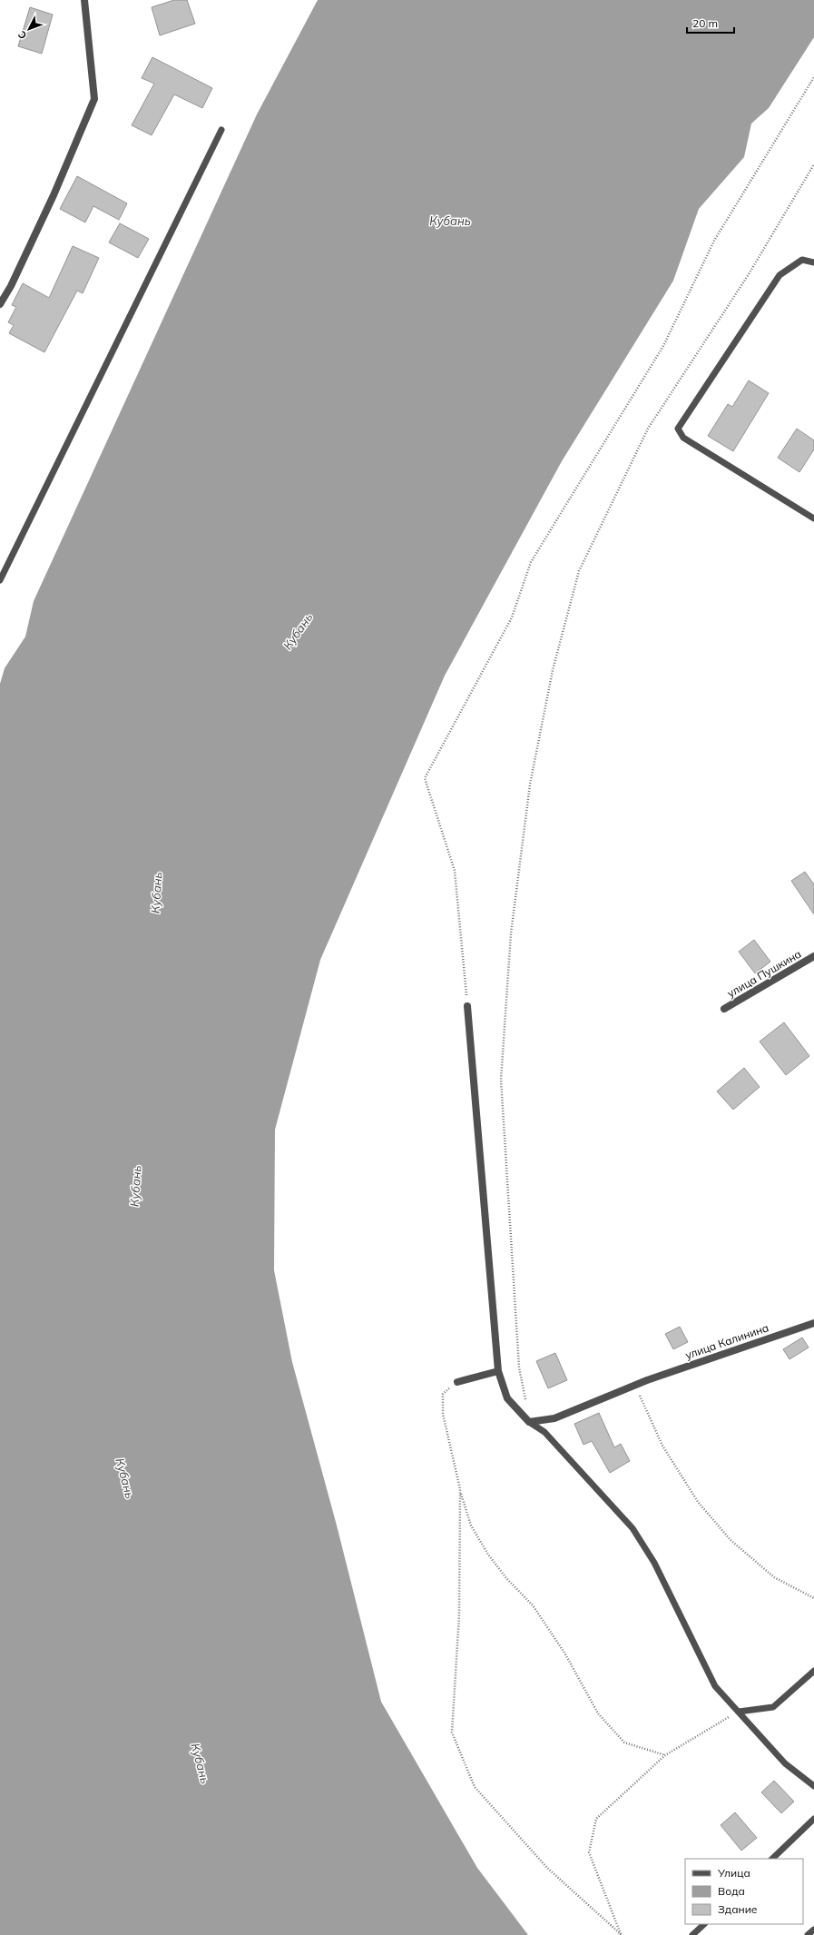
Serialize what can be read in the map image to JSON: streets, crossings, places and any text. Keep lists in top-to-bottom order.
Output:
{
  "streets": {
    "street": ["улица Пушкина", "улица Калинина"]
  },
  "water": ["Кубань"],
  "legend": ["Улица", "Вода", "Здание"],
  "scale_bar": "20 m",
  "north": "bottom left"
}
